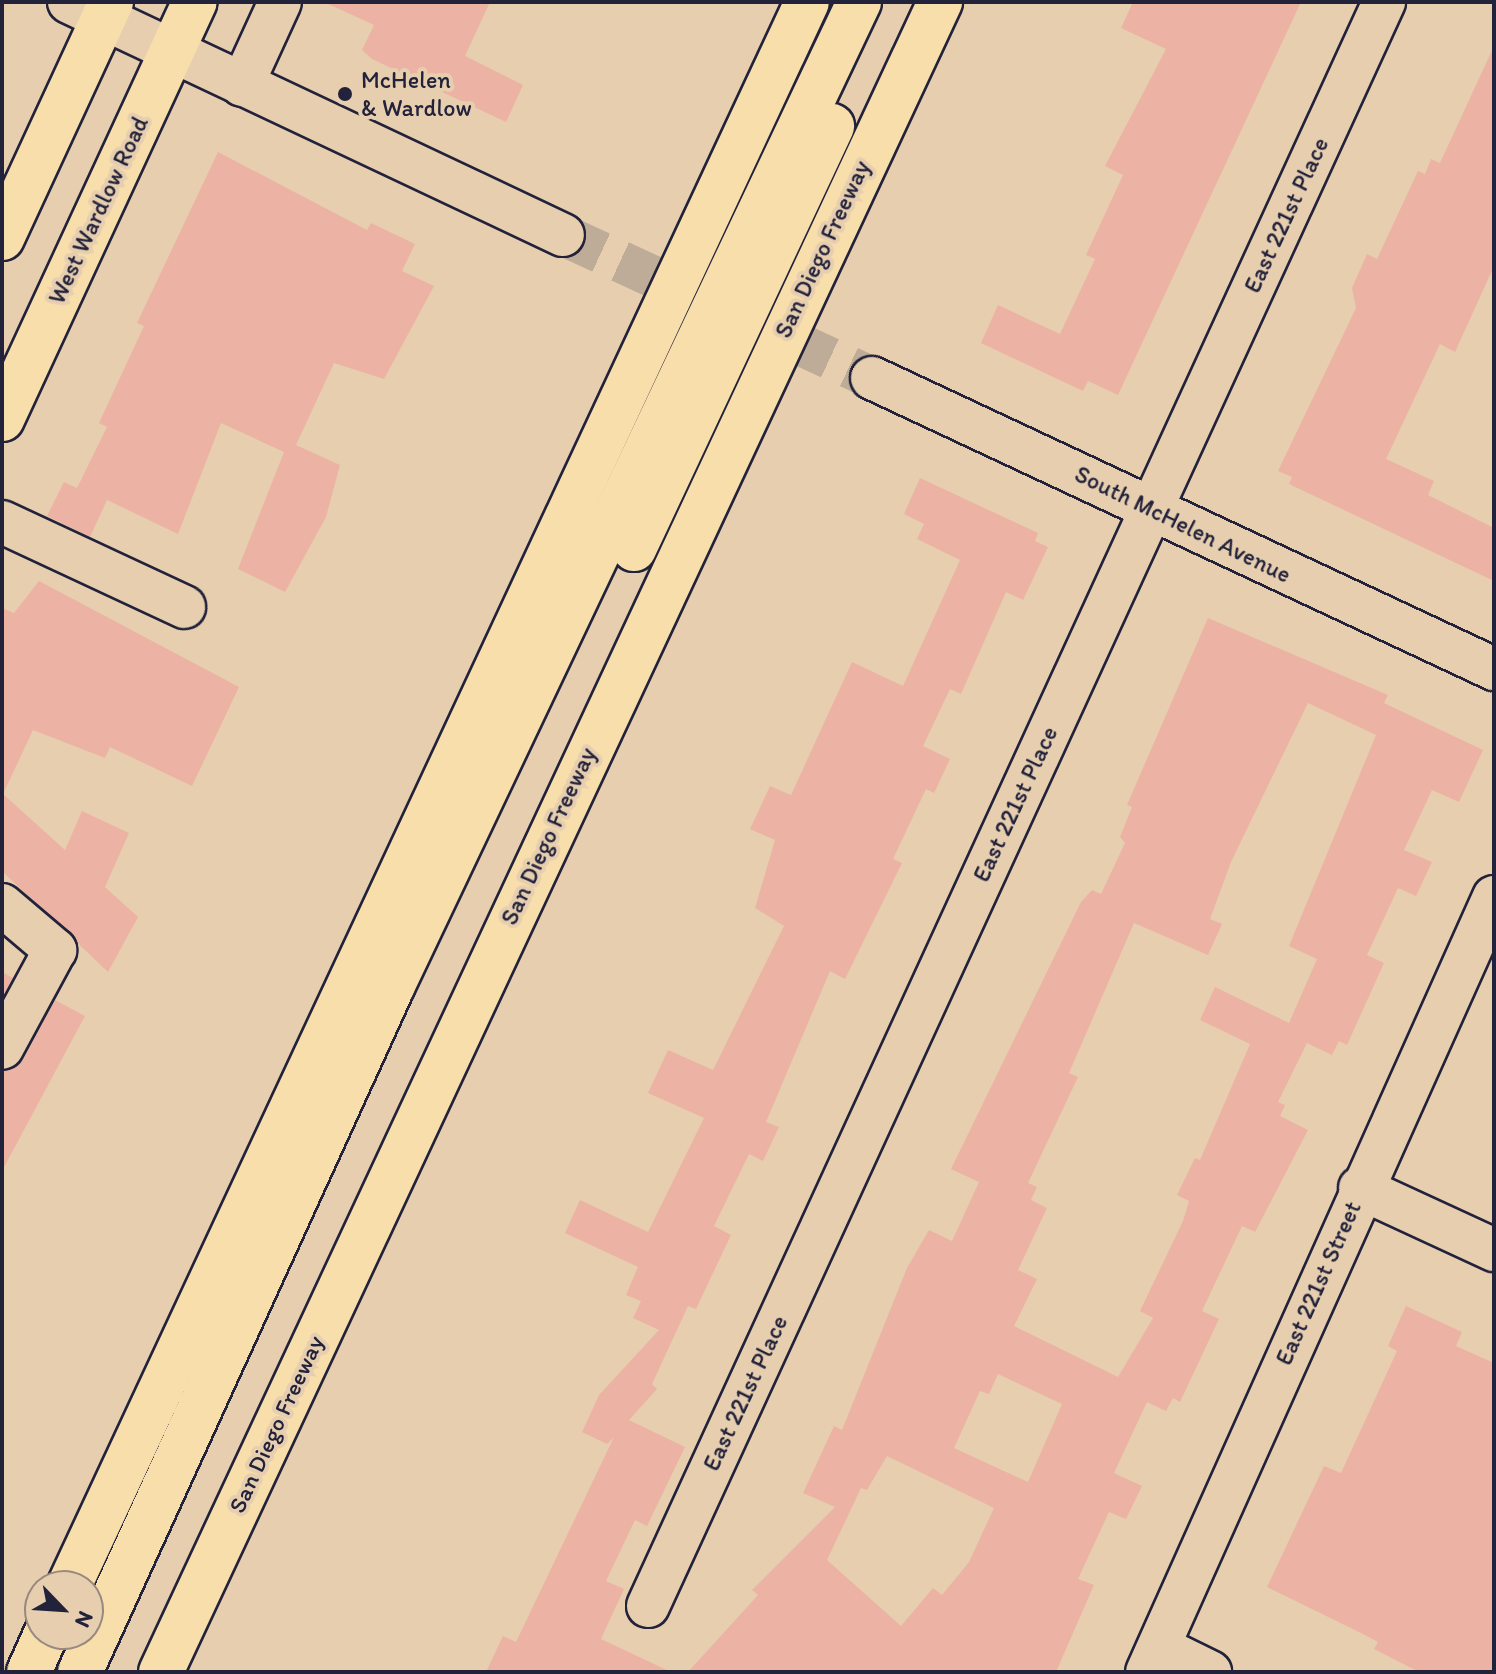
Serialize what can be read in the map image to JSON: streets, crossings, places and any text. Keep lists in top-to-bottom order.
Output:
{
  "streets": {
    "main road": ["West Wardlow Road", "San Diego Freeway"],
    "street": ["East 221st Place", "South McHelen Avenue", "East 221st Street"]
  },
  "crossings": [
    ["East 221st Place", "South McHelen Avenue"]
  ],
  "places": ["McHelen & Wardlow"],
  "north": "bottom right"
}
